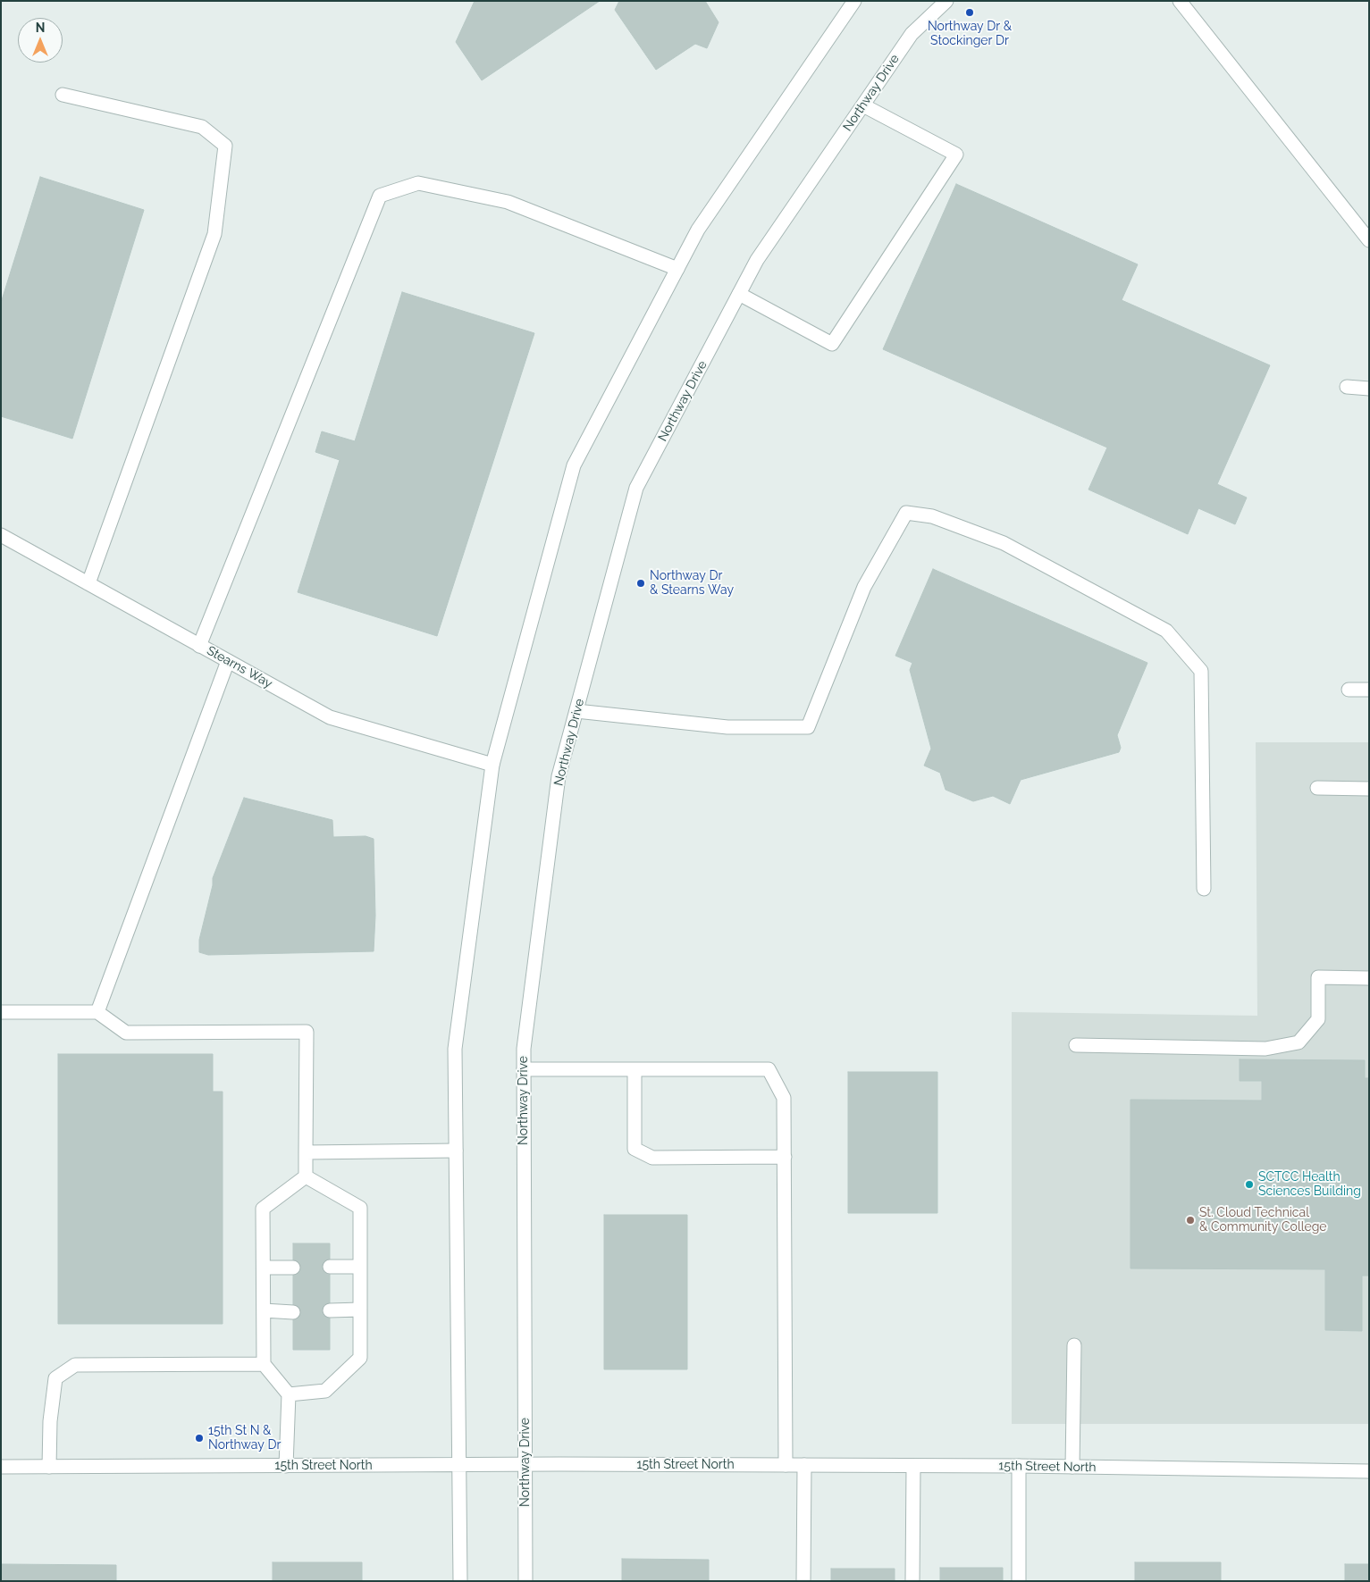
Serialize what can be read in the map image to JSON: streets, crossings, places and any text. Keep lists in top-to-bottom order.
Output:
{
  "streets": {
    "street": ["Northway Drive", "Stearns Way", "15th Street North"]
  },
  "crossings": [
    ["Northway Drive", "15th Street North"]
  ],
  "places": [
    "Northway Dr & Stockinger Dr",
    "Northway Dr & Stearns Way",
    "SCTCC Health Sciences Building",
    "St. Cloud Technical & Community College",
    "15th St N & Northway Dr"
  ],
  "north": "top"
}
